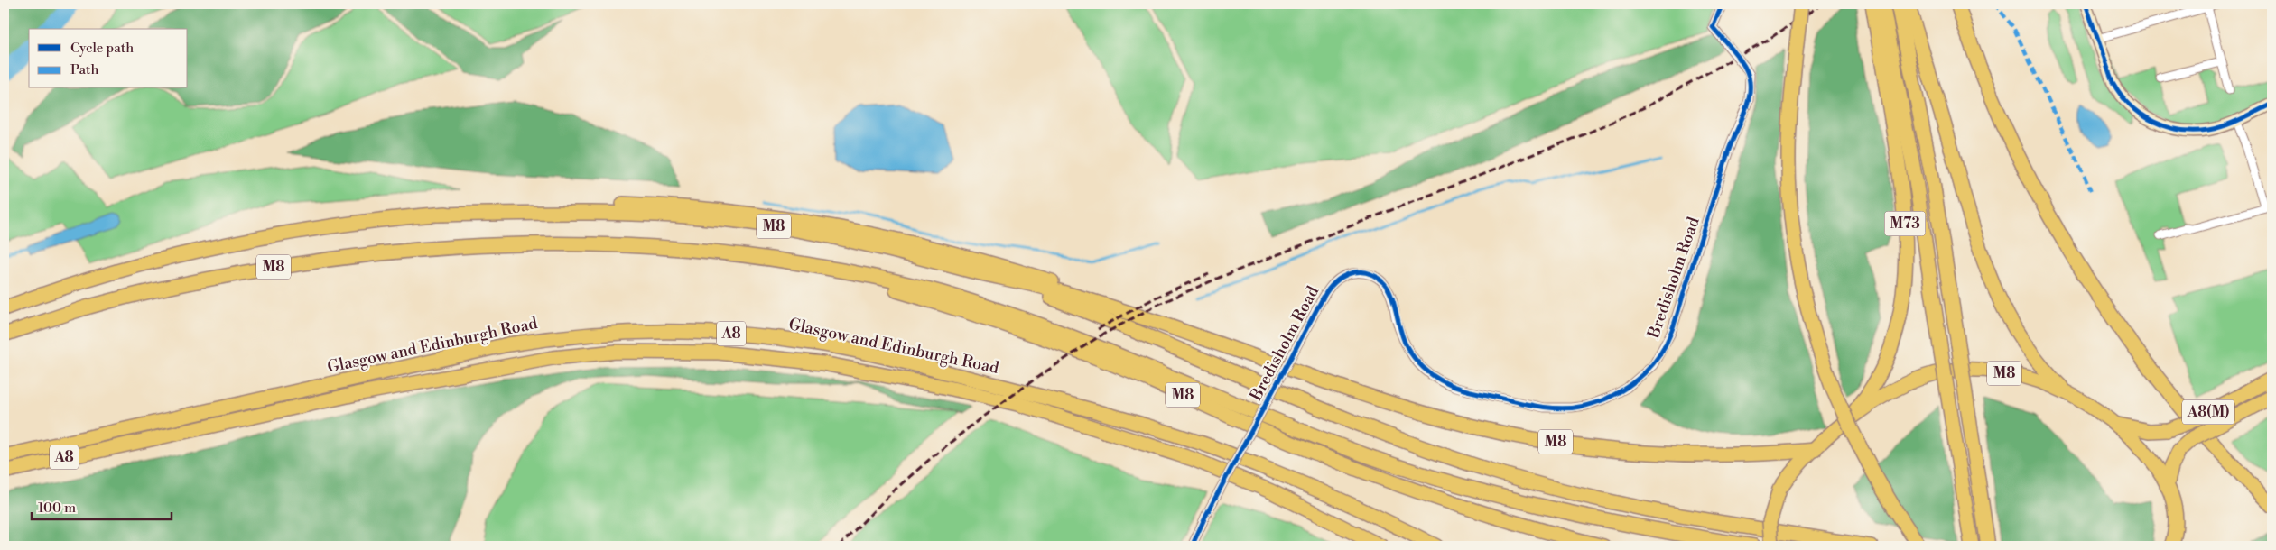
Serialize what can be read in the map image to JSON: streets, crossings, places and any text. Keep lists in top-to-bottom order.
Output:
{
  "streets": {
    "highway": [
      "M73",
      "M8",
      "A8",
      "Glasgow and Edinburgh Road",
      "A8(M)"
    ],
    "street": ["Bredisholm Road"]
  },
  "crossings": [
    ["M73", "M8"],
    ["M8", "A8(M)"]
  ],
  "legend": ["Cycle path", "Path"],
  "scale_bar": "100 m"
}
